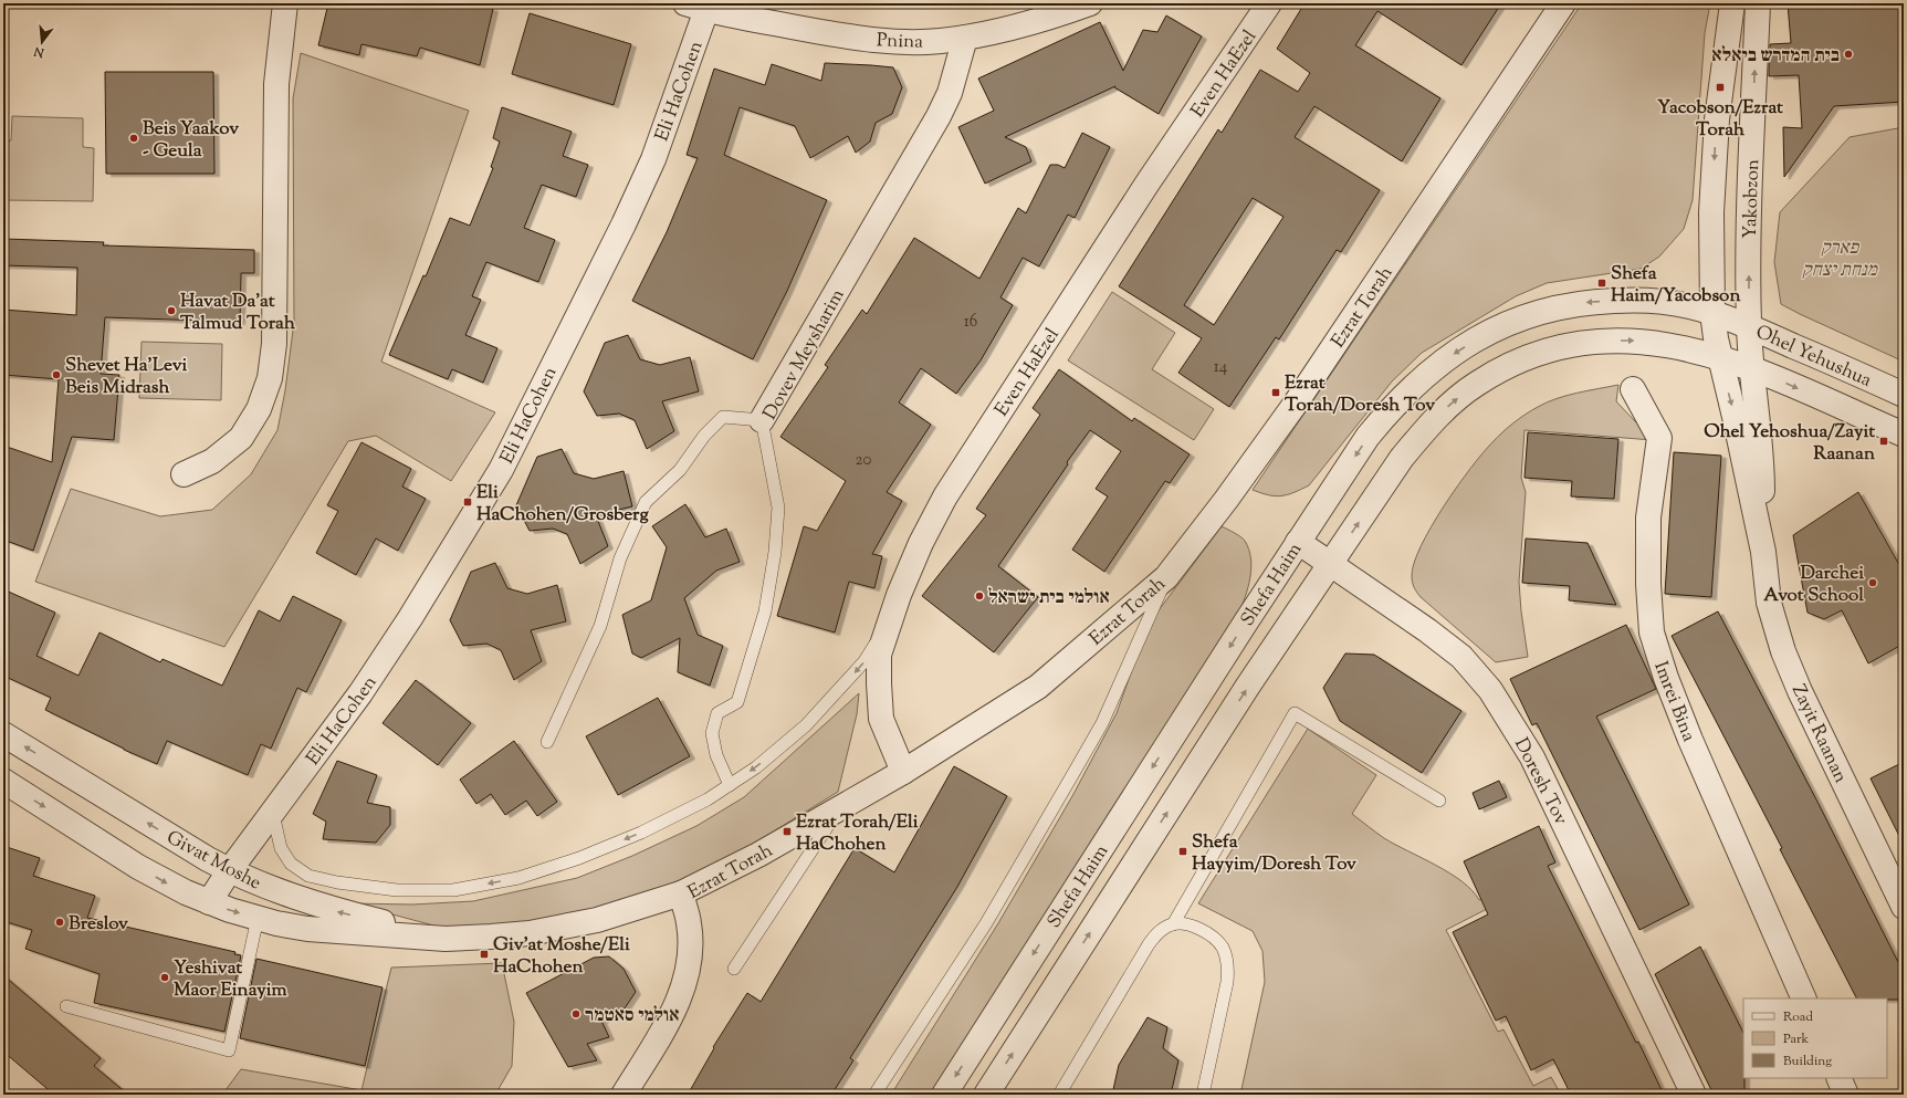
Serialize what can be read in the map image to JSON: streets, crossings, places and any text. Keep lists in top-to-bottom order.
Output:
{
  "streets": {
    "street": [
      "Pnina",
      "Even HaEzel",
      "Eli HaCohen",
      "Yakobzon",
      "Ezrat Torah",
      "Dovev Meysharim",
      "Ohel Yehushua",
      "Shefa Haim",
      "Imrei Bina",
      "Zayit Raanan",
      "Doresh Tov",
      "Givat Moshe"
    ]
  },
  "crossings": [
    ["Pnina", "Eli HaCohen"],
    ["Pnina", "Dovev Meysharim"],
    ["Even HaEzel", "Ezrat Torah"],
    ["Eli HaCohen", "Givat Moshe"],
    ["Yakobzon", "Ohel Yehushua"],
    ["Yakobzon", "Shefa Haim"],
    ["Yakobzon", "Zayit Raanan"],
    ["Ezrat Torah", "Givat Moshe"],
    ["Ohel Yehushua", "Shefa Haim"],
    ["Ohel Yehushua", "Zayit Raanan"],
    ["Shefa Haim", "Zayit Raanan"],
    ["Shefa Haim", "Doresh Tov"]
  ],
  "parks": ["פארק מנחת יצחק"],
  "places": {
    "other": [
      "בית המדרש ביאלא",
      "Beis Yaakov - Geula",
      "Havat Da'at Talmud Torah",
      "Shevet Ha'Levi Beis Midrash",
      "Darchei Avot School",
      "אולמי בית ישראל",
      "Breslov",
      "Yeshivat Maor Einayim",
      "אולמי סאטמר"
    ],
    "transit": [
      "Yacobson/Ezrat Torah",
      "Shefa Haim/Yacobson",
      "Ezrat Torah/Doresh Tov",
      "Ohel Yehoshua/Zayit Raanan",
      "Eli HaChohen/Grosberg",
      "Ezrat Torah/Eli HaChohen",
      "Shefa Hayyim/Doresh Tov",
      "Giv'at Moshe/Eli HaChohen"
    ]
  },
  "house_numbers": ["16", "14", "20"],
  "legend": ["Road", "Park", "Building"],
  "north": "bottom"
}
